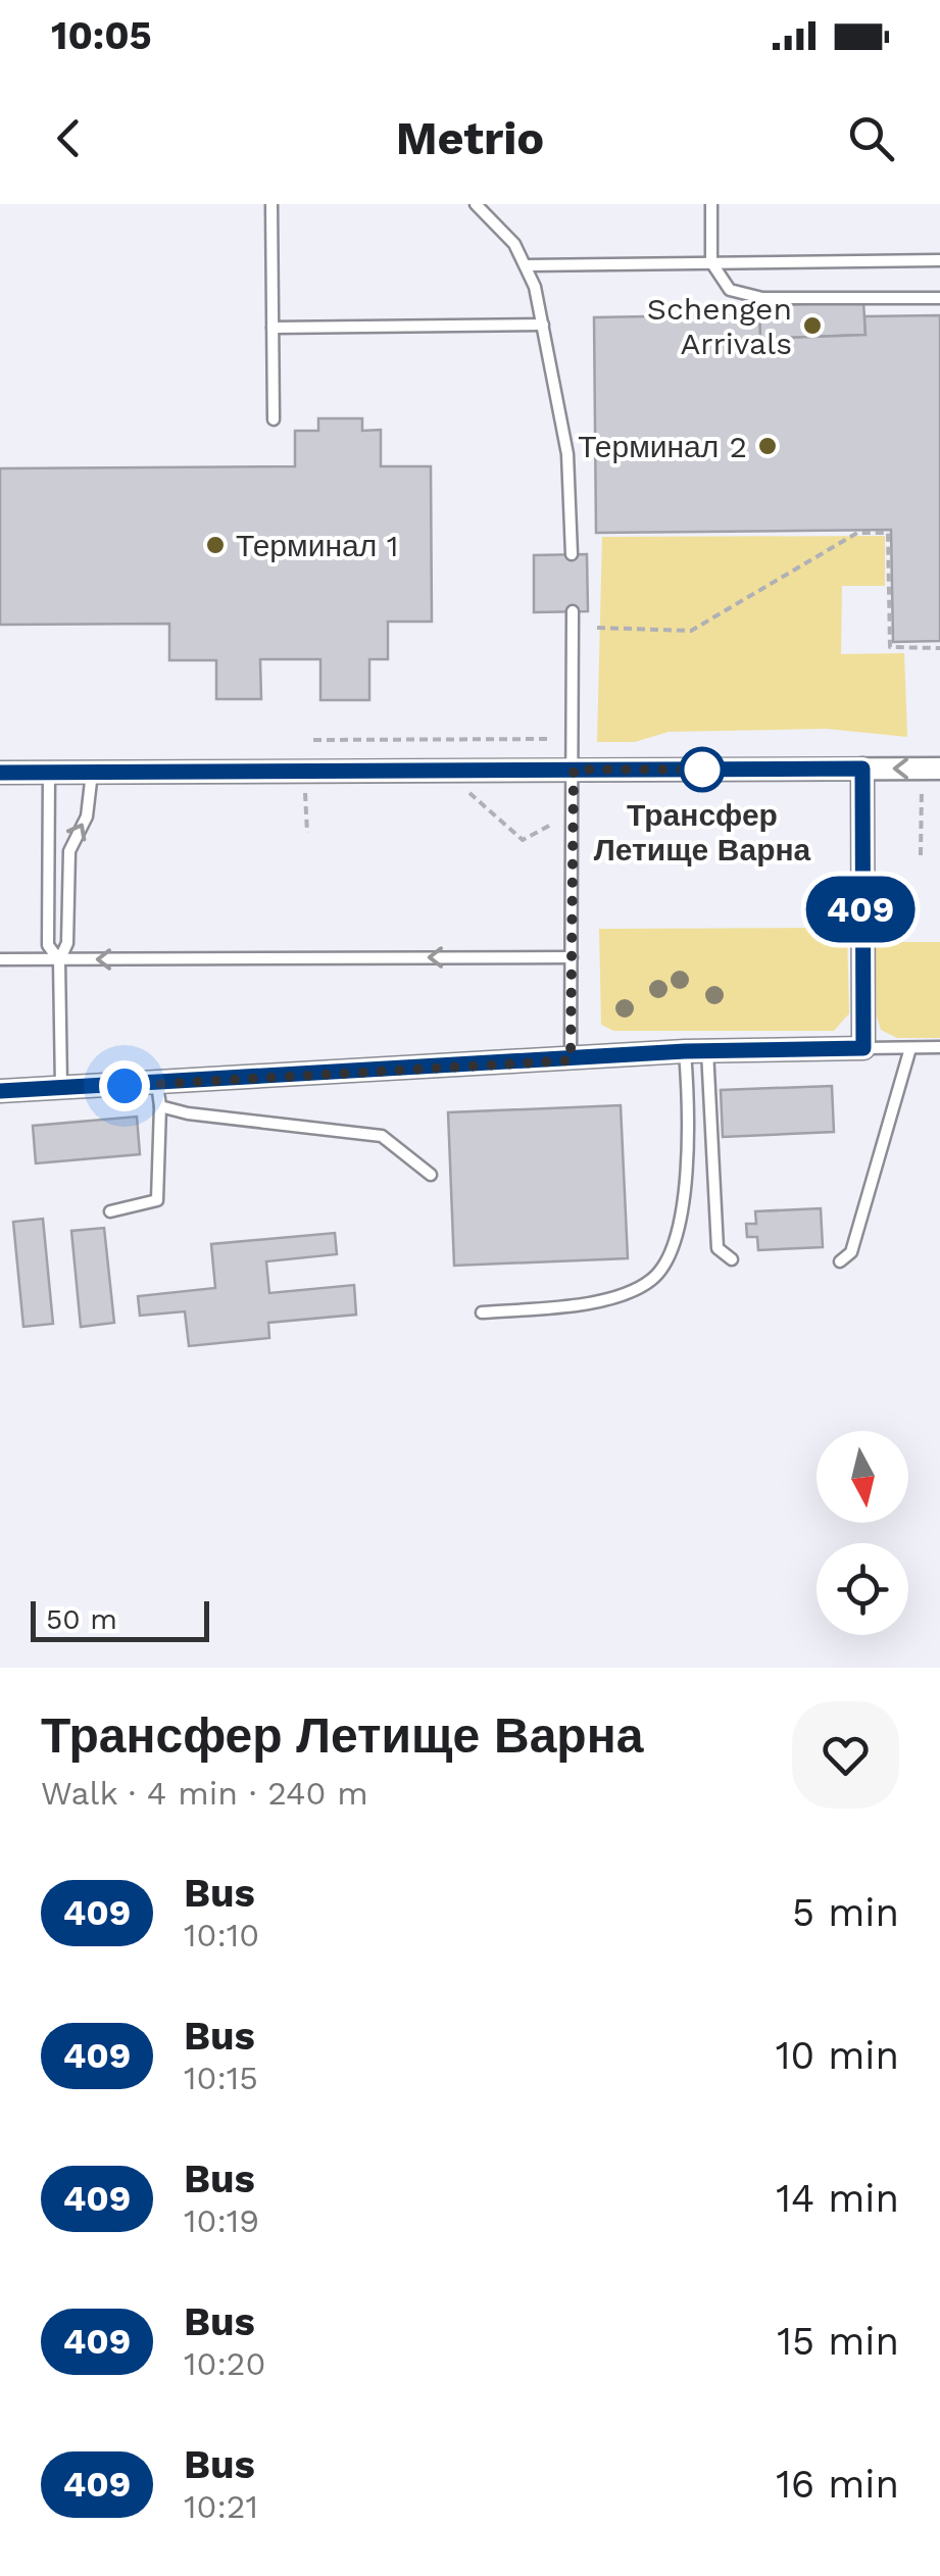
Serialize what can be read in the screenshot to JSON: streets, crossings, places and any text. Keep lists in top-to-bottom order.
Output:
{
  "places": [
    "Schengen Arrivals",
    "Терминал 2",
    "Терминал 1",
    "Трансфер Летище Варна"
  ],
  "lines": ["bus line 409"],
  "scale_bar": "50 m",
  "north": "bottom",
  "page": {
    "status": "10:05",
    "header": "Metrio",
    "on_map": "409",
    "scale": "50 m",
    "heading": ["Трансфер Летище Варна", "Walk · 4 min · 240 m"],
    "list": [
      {
        "mark": "409",
        "name": "Bus",
        "note": "10:10",
        "value": "5 min"
      },
      {
        "mark": "409",
        "name": "Bus",
        "note": "10:15",
        "value": "10 min"
      },
      {
        "mark": "409",
        "name": "Bus",
        "note": "10:19",
        "value": "14 min"
      },
      {
        "mark": "409",
        "name": "Bus",
        "note": "10:20",
        "value": "15 min"
      },
      {
        "mark": "409",
        "name": "Bus",
        "note": "10:21",
        "value": "16 min"
      }
    ]
  }
}
